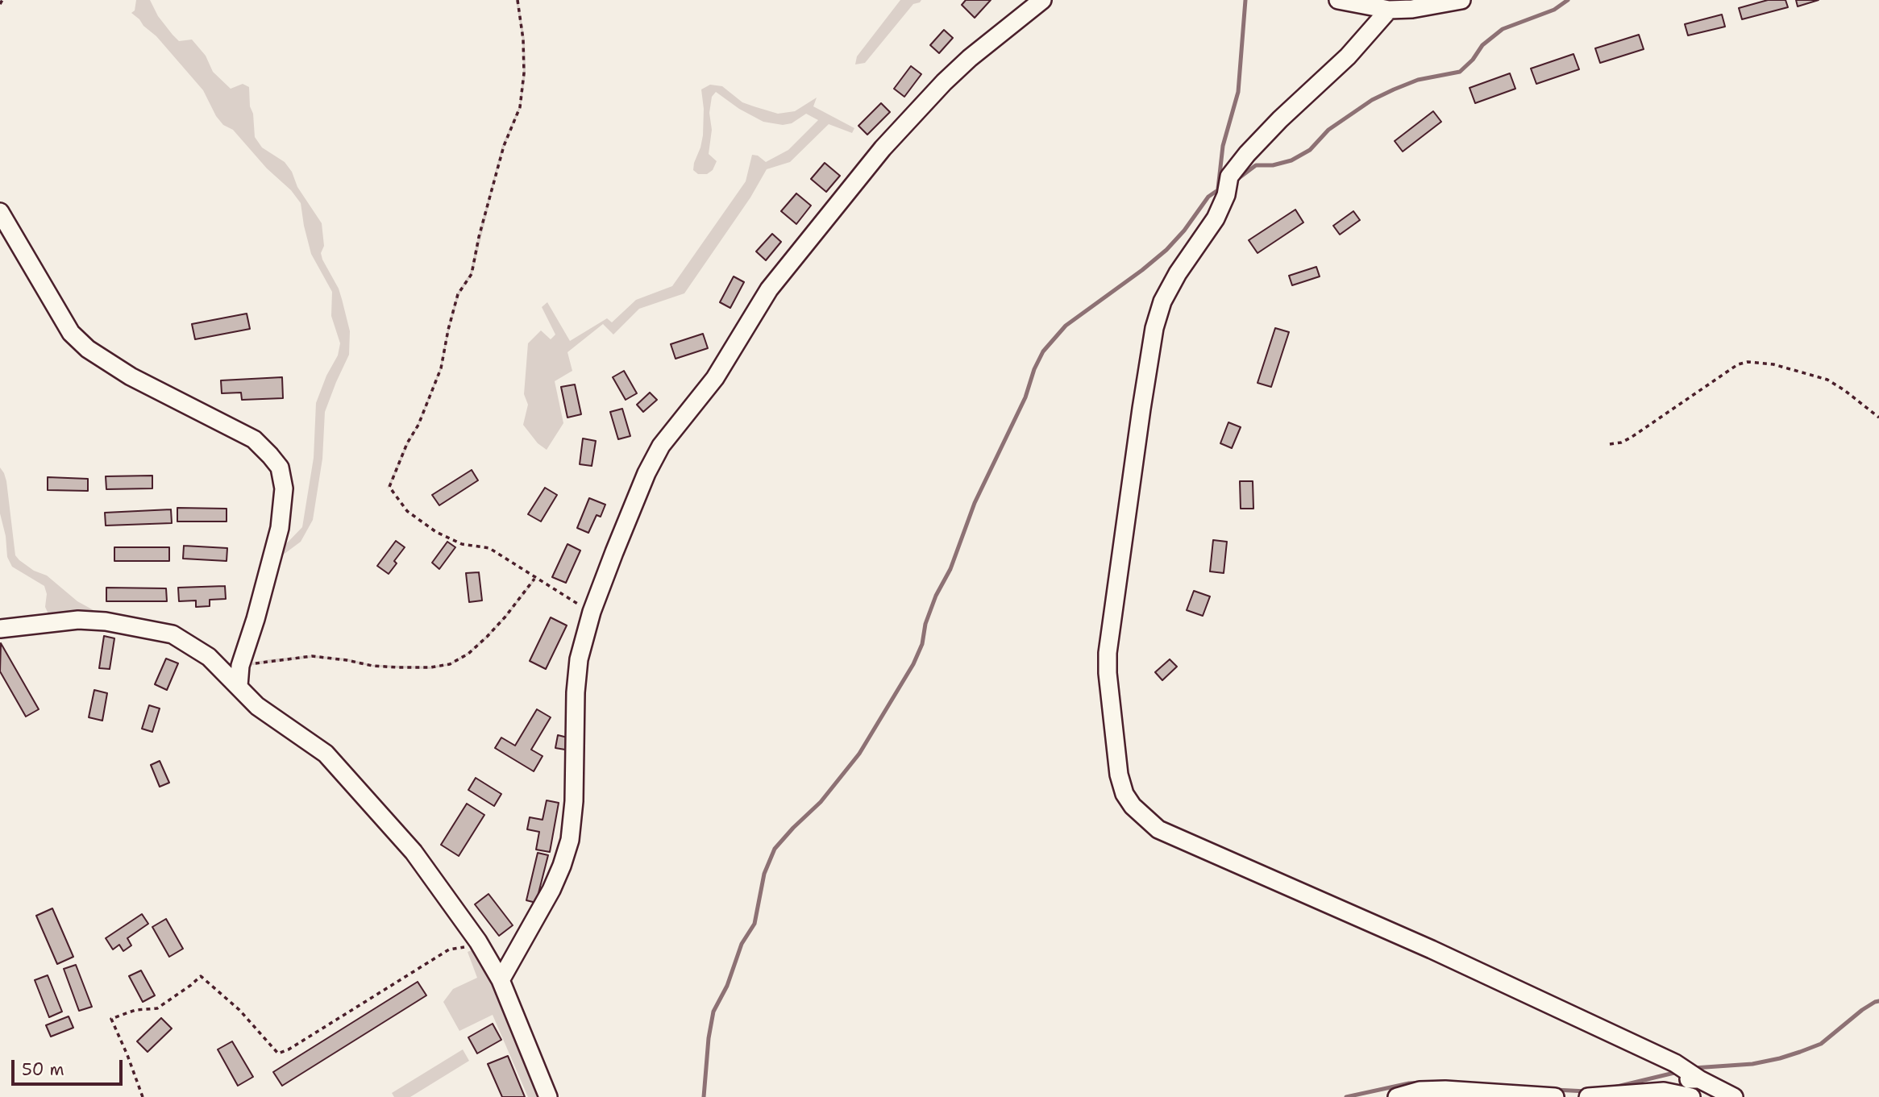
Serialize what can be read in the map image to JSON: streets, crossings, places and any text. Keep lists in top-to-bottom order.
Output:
{
  "scale_bar": "50 m"
}
